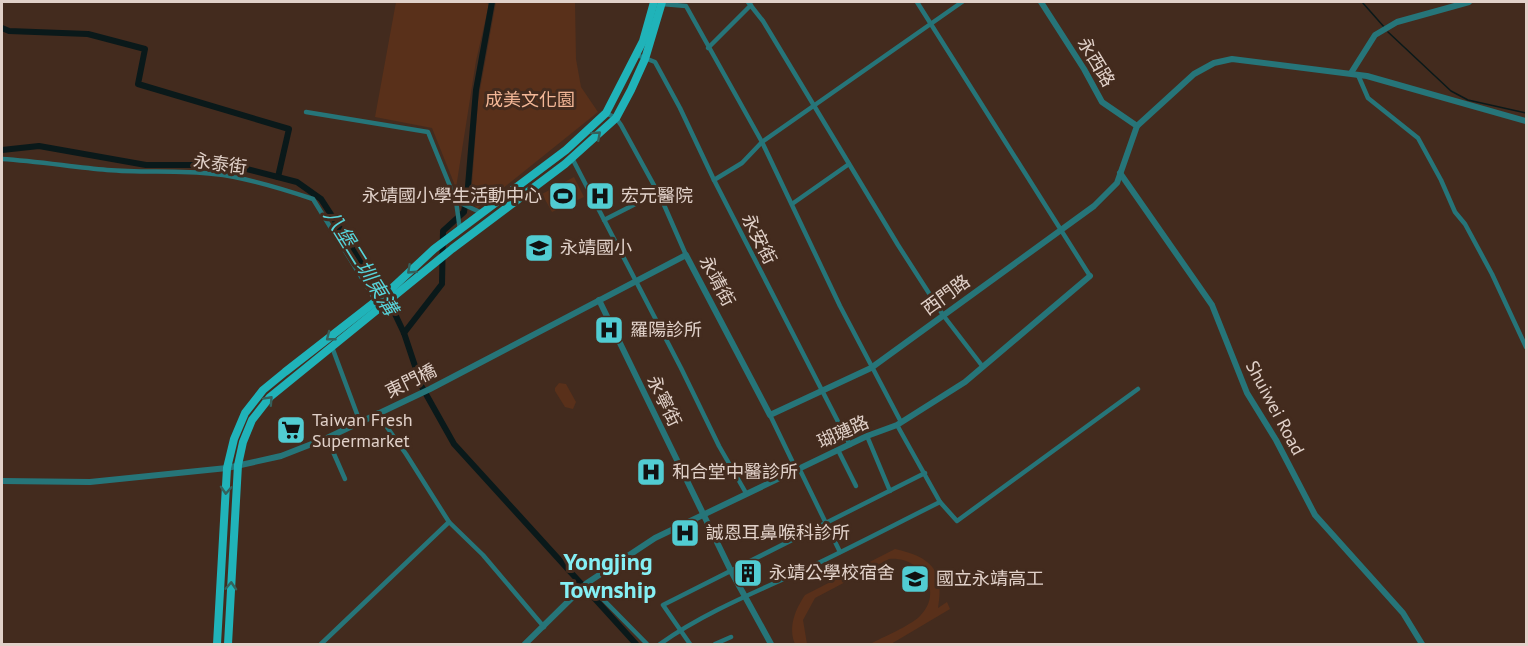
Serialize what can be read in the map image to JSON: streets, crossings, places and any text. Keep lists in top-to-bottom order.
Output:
{
  "streets": {
    "street": [
      "永西路",
      "永泰街",
      "永安街",
      "永靖街",
      "西門路",
      "東門橋",
      "永寧街",
      "Shuiwei Road",
      "瑚璉路"
    ]
  },
  "crossings": [
    ["永西路", "西門路"],
    ["永安街", "西門路"],
    ["永安街", "瑚璉路"],
    ["永靖街", "西門路"],
    ["永靖街", "東門橋"],
    ["永靖街", "瑚璉路"],
    ["西門路", "Shuiwei Road"],
    ["東門橋", "永寧街"],
    ["永寧街", "瑚璉路"]
  ],
  "districts": ["Yongjing Township"],
  "water": ["八堡二圳東溝"],
  "parks": ["成美文化園"],
  "places": {
    "sports": ["永靖國小學生活動中心"],
    "hospital": [
      "宏元醫院",
      "羅陽診所",
      "和合堂中醫診所",
      "誠恩耳鼻喉科診所"
    ],
    "school or university": ["永靖國小", "國立永靖高工"],
    "supermarket": ["Taiwan Fresh Supermarket"],
    "building": ["永靖公學校宿舍"]
  }
}
